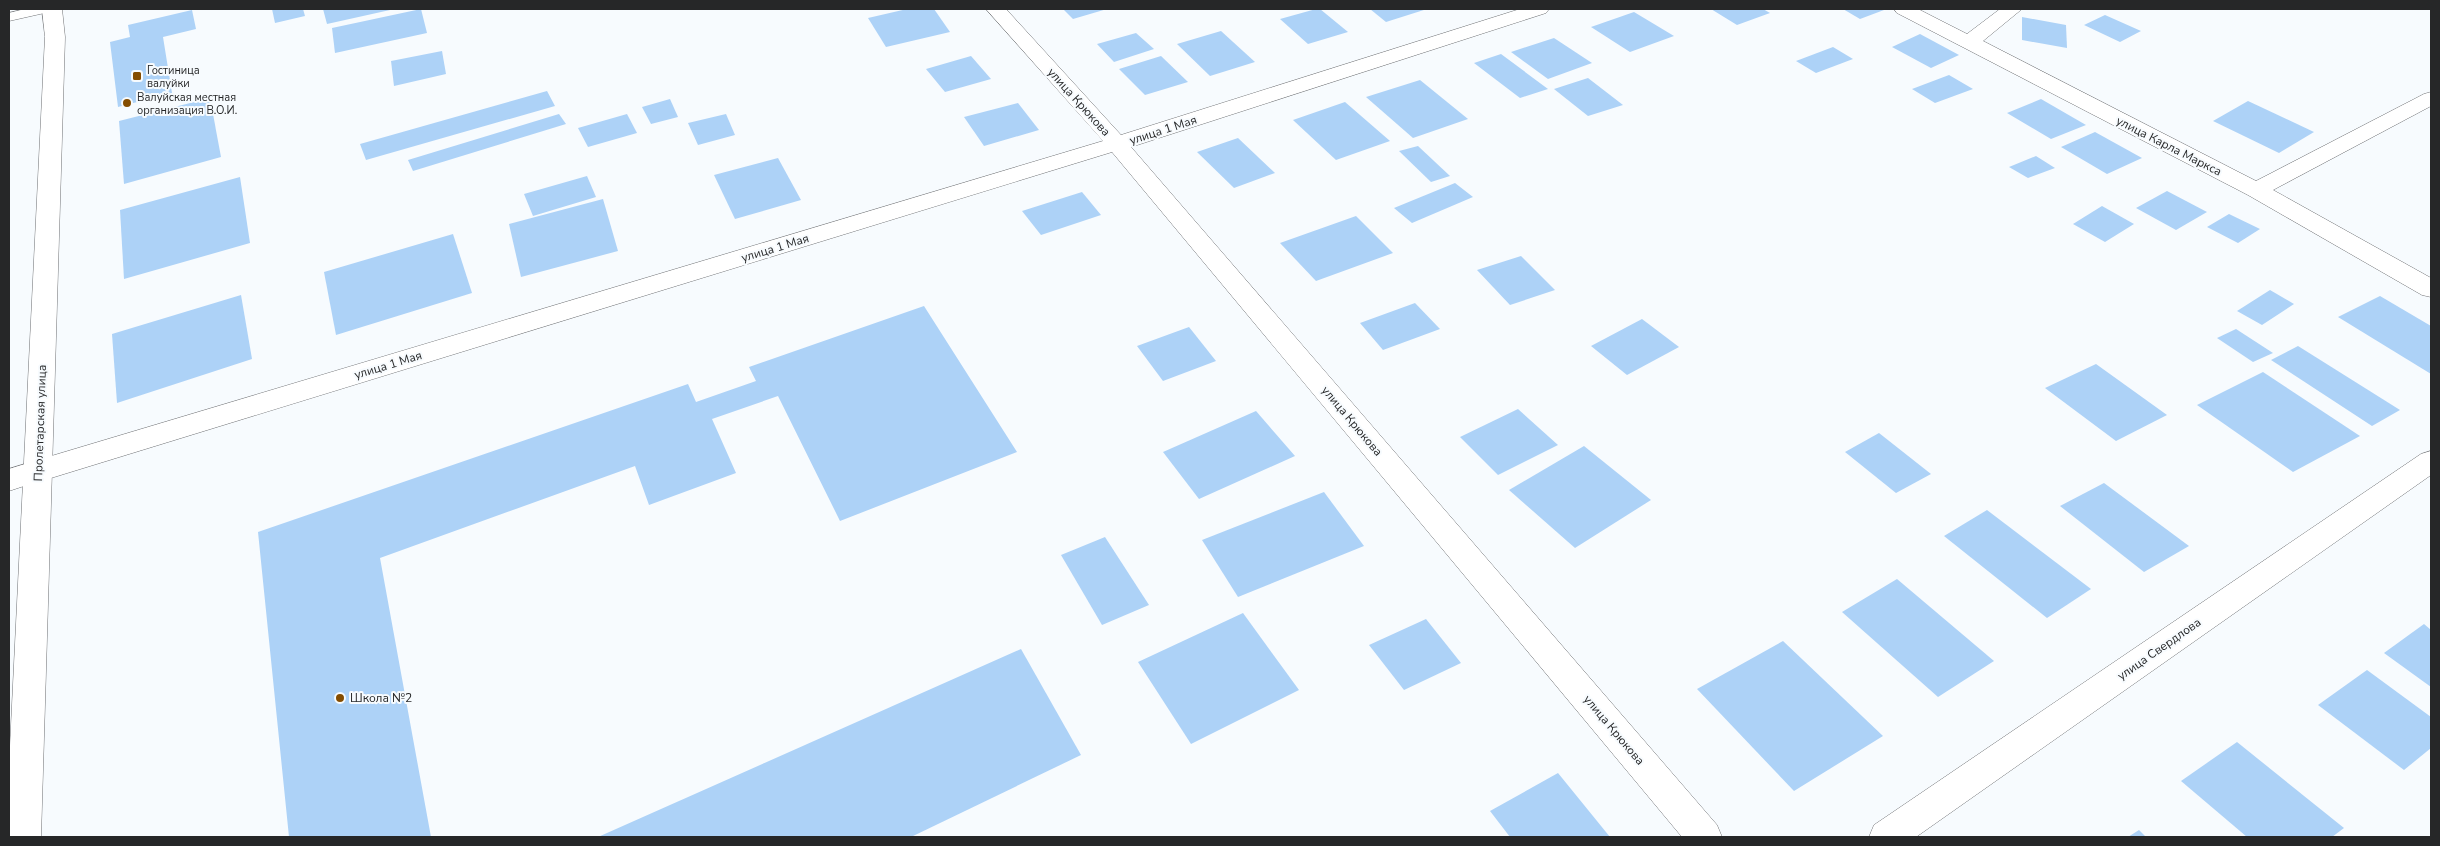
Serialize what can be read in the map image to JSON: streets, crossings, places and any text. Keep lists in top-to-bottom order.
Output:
{
  "streets": {
    "street": [
      "улица Крюкова",
      "улица 1 Мая",
      "улица Карла Маркса",
      "Пролетарская улица",
      "улица Свердлова"
    ]
  },
  "crossings": [
    ["улица Крюкова", "улица 1 Мая"],
    ["улица 1 Мая", "Пролетарская улица"]
  ],
  "places": {
    "transit": ["Гостиница валуйки"],
    "other": ["Валуйская местная организация В.О.И.", "Школа №2"]
  }
}
